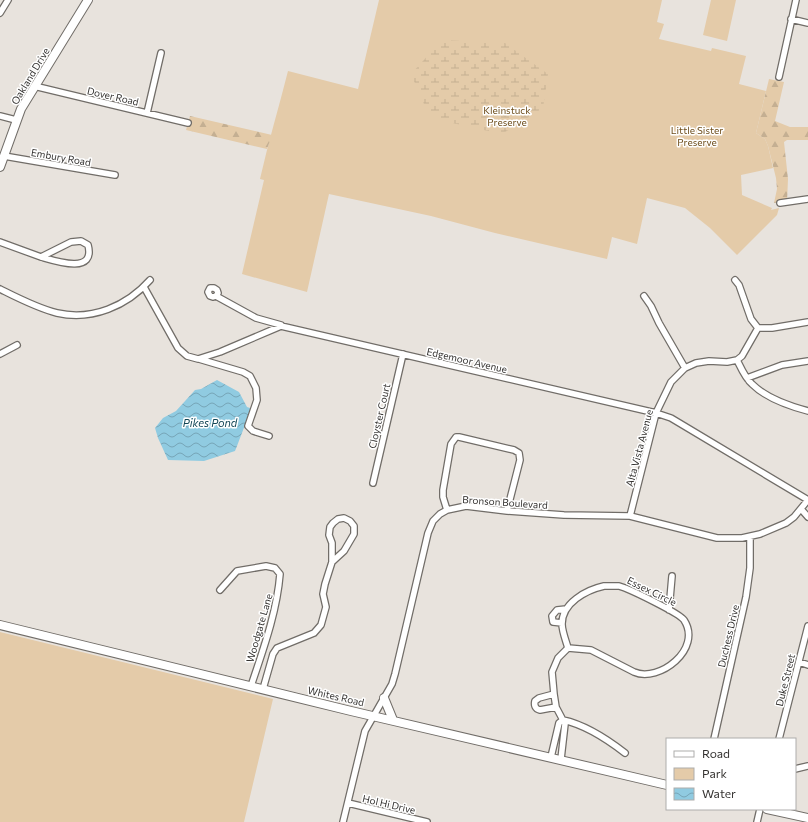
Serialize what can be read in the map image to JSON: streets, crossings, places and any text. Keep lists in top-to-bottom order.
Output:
{
  "streets": {
    "street": [
      "Oakland Drive",
      "Dover Road",
      "Embury Road",
      "Edgemoor Avenue",
      "Cloyster Court",
      "Alta Vista Avenue",
      "Bronson Boulevard",
      "Essex Circle",
      "Woodgate Lane",
      "Duchess Drive",
      "Duke Street",
      "Whites Road",
      "Hol Hi Drive"
    ]
  },
  "crossings": [
    ["Oakland Drive", "Dover Road"],
    ["Oakland Drive", "Embury Road"],
    ["Edgemoor Avenue", "Cloyster Court"],
    ["Edgemoor Avenue", "Alta Vista Avenue"],
    ["Edgemoor Avenue", "Bronson Boulevard"],
    ["Alta Vista Avenue", "Bronson Boulevard"],
    ["Bronson Boulevard", "Duchess Drive"],
    ["Woodgate Lane", "Whites Road"]
  ],
  "water": ["Pikes Pond"],
  "parks": ["Kleinstuck Preserve", "Little Sister Preserve"],
  "legend": ["Road", "Park", "Water"]
}
